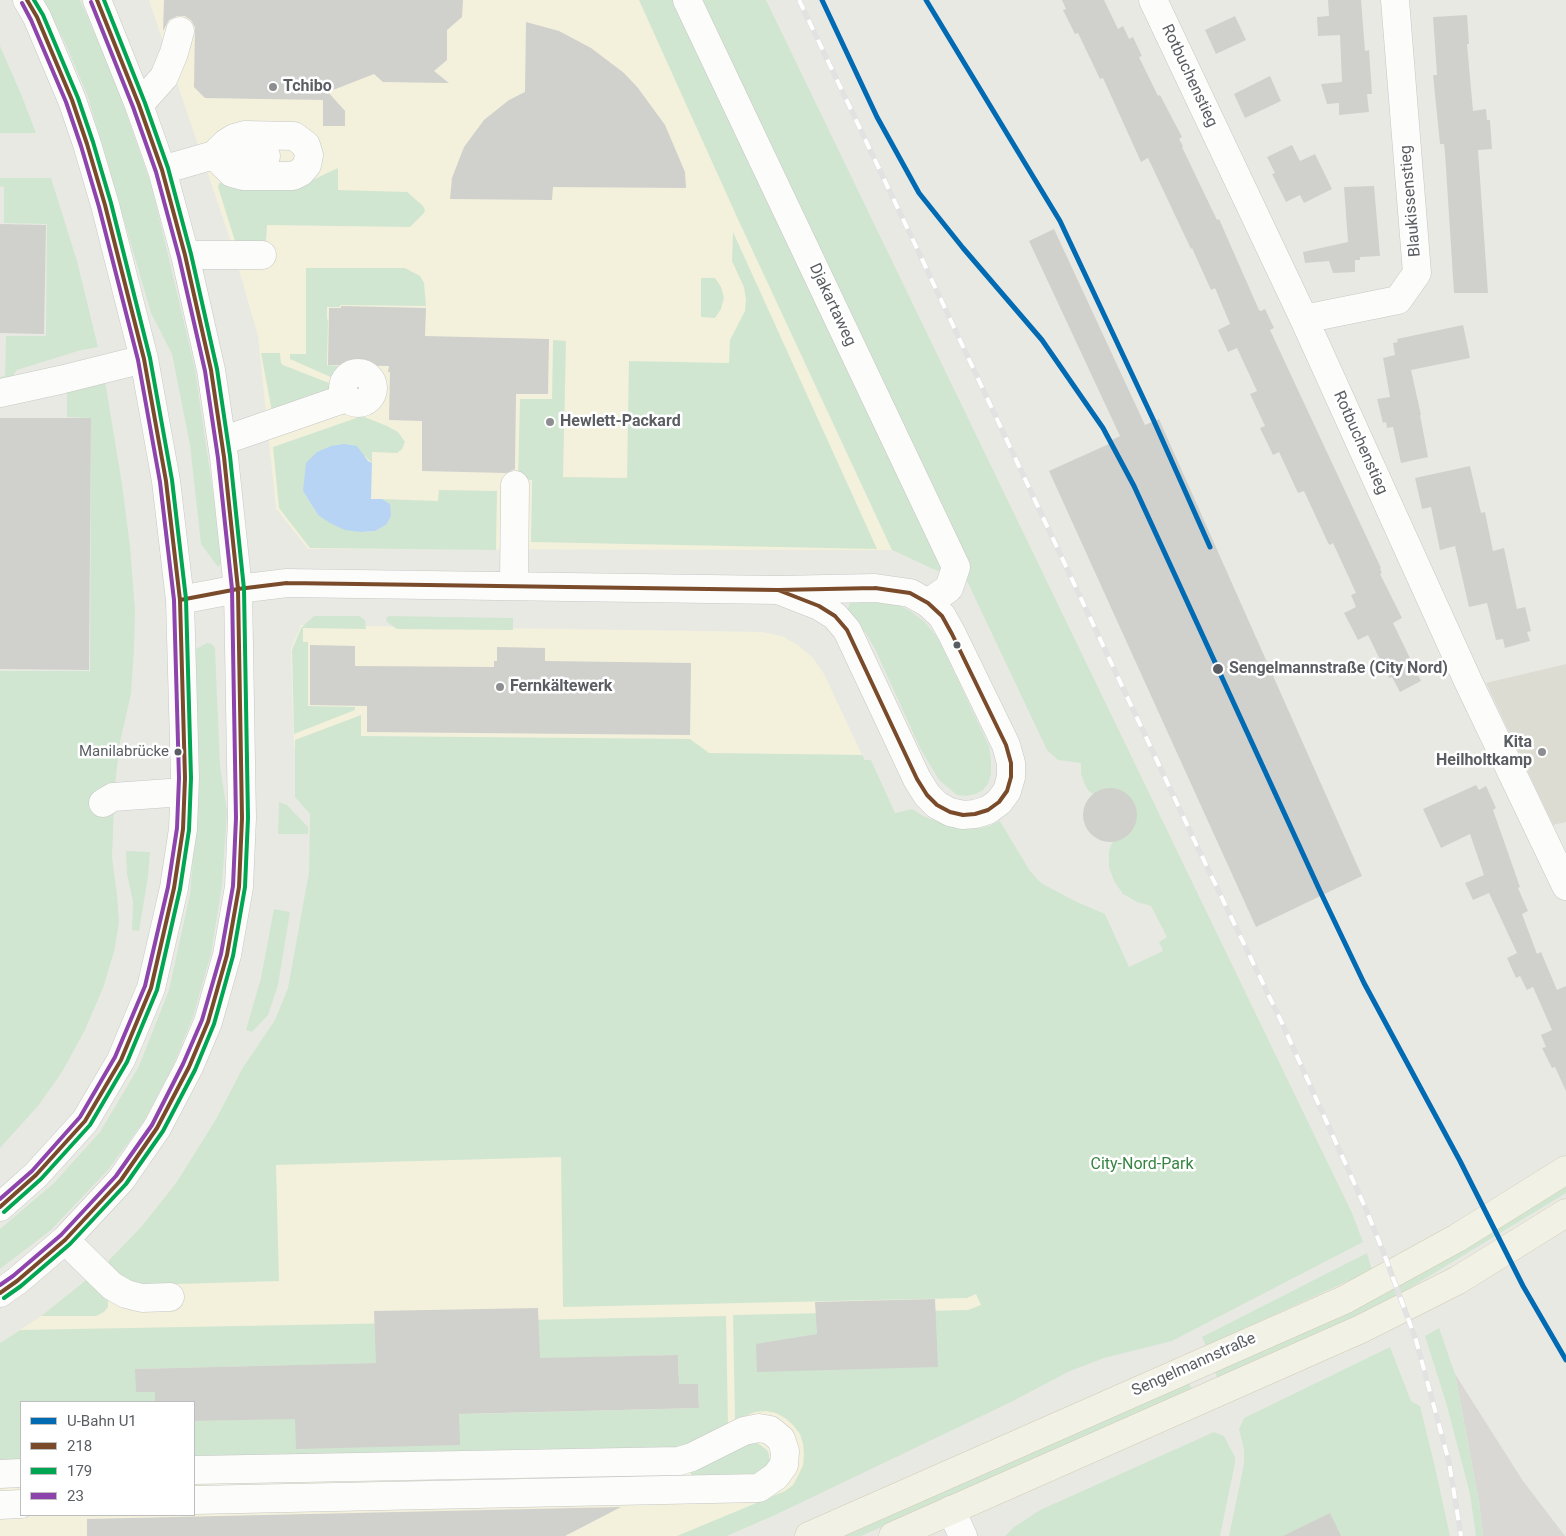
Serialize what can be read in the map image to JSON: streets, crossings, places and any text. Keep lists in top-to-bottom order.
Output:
{
  "streets": {
    "main road": ["Sengelmannstraße"],
    "street": ["Rotbuchenstieg", "Blaukissenstieg", "Djakartaweg"]
  },
  "crossings": [
    ["Rotbuchenstieg", "Blaukissenstieg"]
  ],
  "parks": ["City-Nord-Park"],
  "places": [
    "Tchibo",
    "Hewlett-Packard",
    "Sengelmannstraße (City Nord)",
    "Fernkältewerk",
    "Manilabrücke",
    "Kita Heilholtkamp"
  ],
  "lines": [
    "metro line U1",
    "transit line 218",
    "transit line 179",
    "transit line 23"
  ],
  "legend": [
    "U-Bahn U1",
    "218",
    "179",
    "23"
  ]
}
